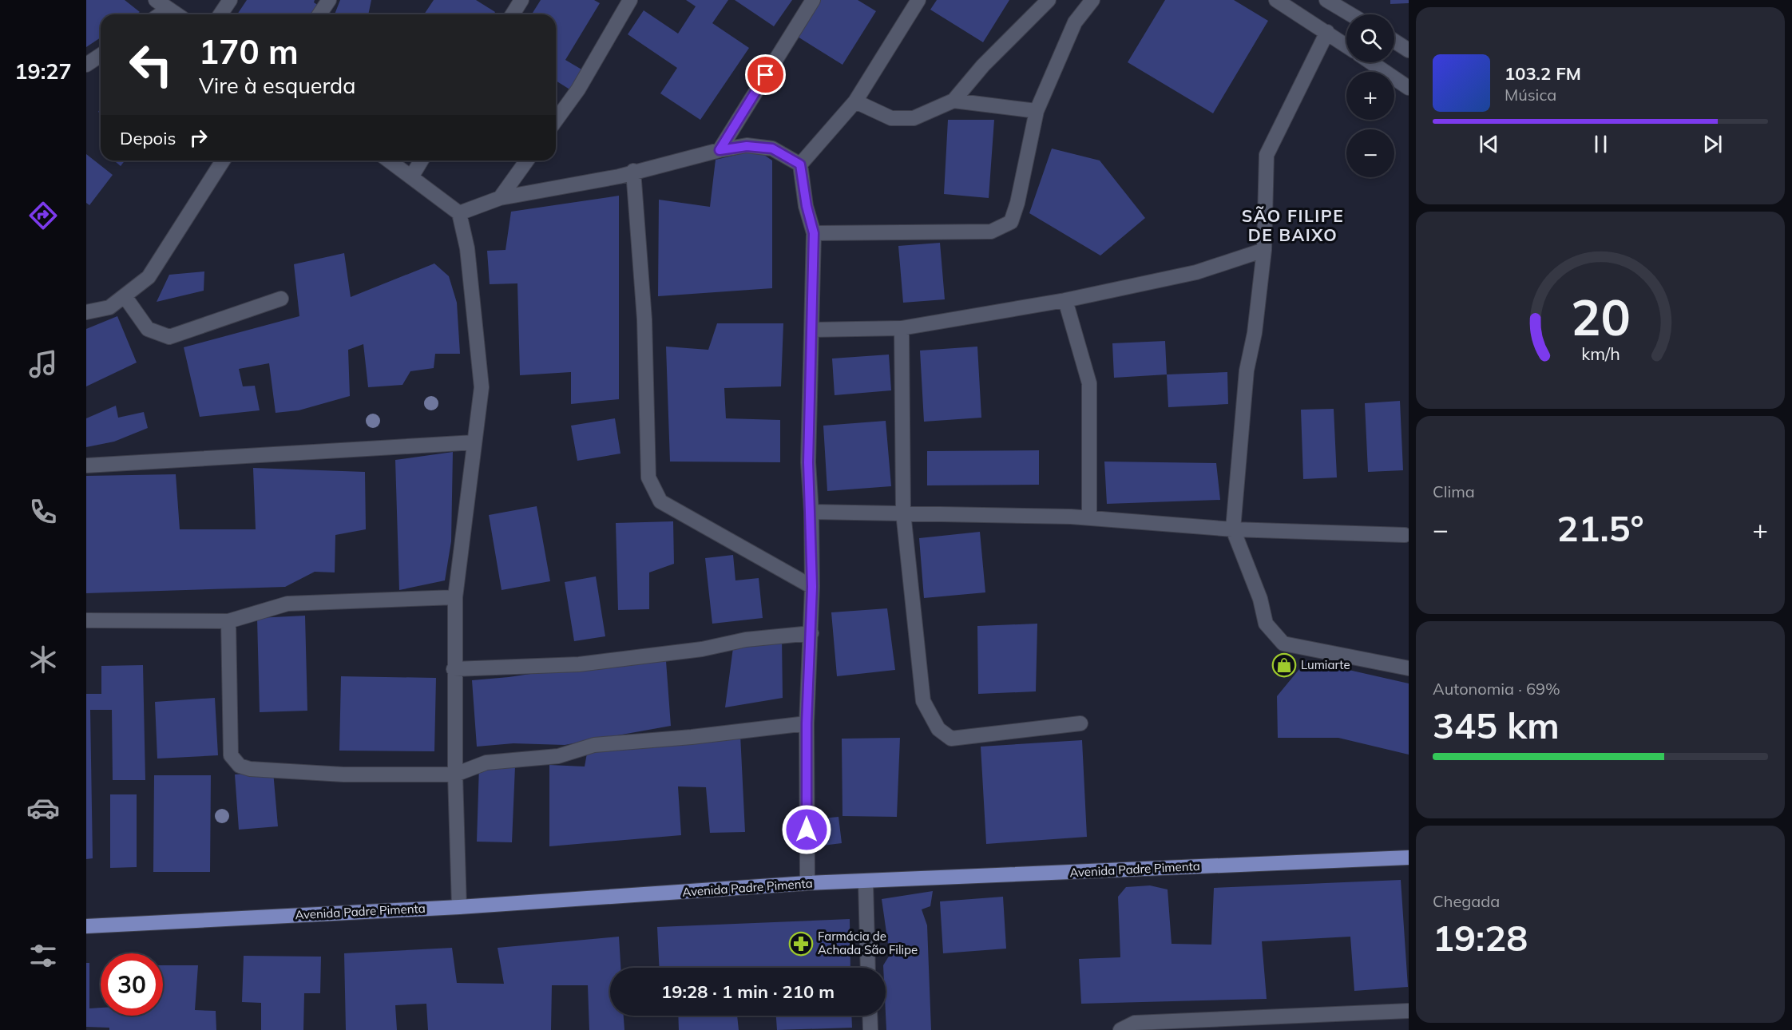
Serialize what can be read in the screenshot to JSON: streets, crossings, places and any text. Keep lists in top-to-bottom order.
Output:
{
  "streets": {
    "main road": ["Avenida Padre Pimenta"]
  },
  "districts": ["SÃO FILIPE DE BAIXO"],
  "places": {
    "shop": ["Lumiarte"],
    "pharmacy": ["Farmácia de Achada São Filipe"]
  },
  "page": {
    "tabs": "19:27",
    "map_buttons": ["+", "−"],
    "turn": ["170 m", "Vire à esquerda"],
    "song": ["103.2 FM", "Música"],
    "then": "Depois",
    "tile": [
      "Clima",
      ["Autonomia · 69%", "345 km"],
      ["Chegada", "19:28"]
    ],
    "heat": ["−", "21.5°", "+"],
    "limit": "30",
    "trip": "19:28 · 1 min · 210 m",
    "gauge": ["20", "km/h"]
  }
}
